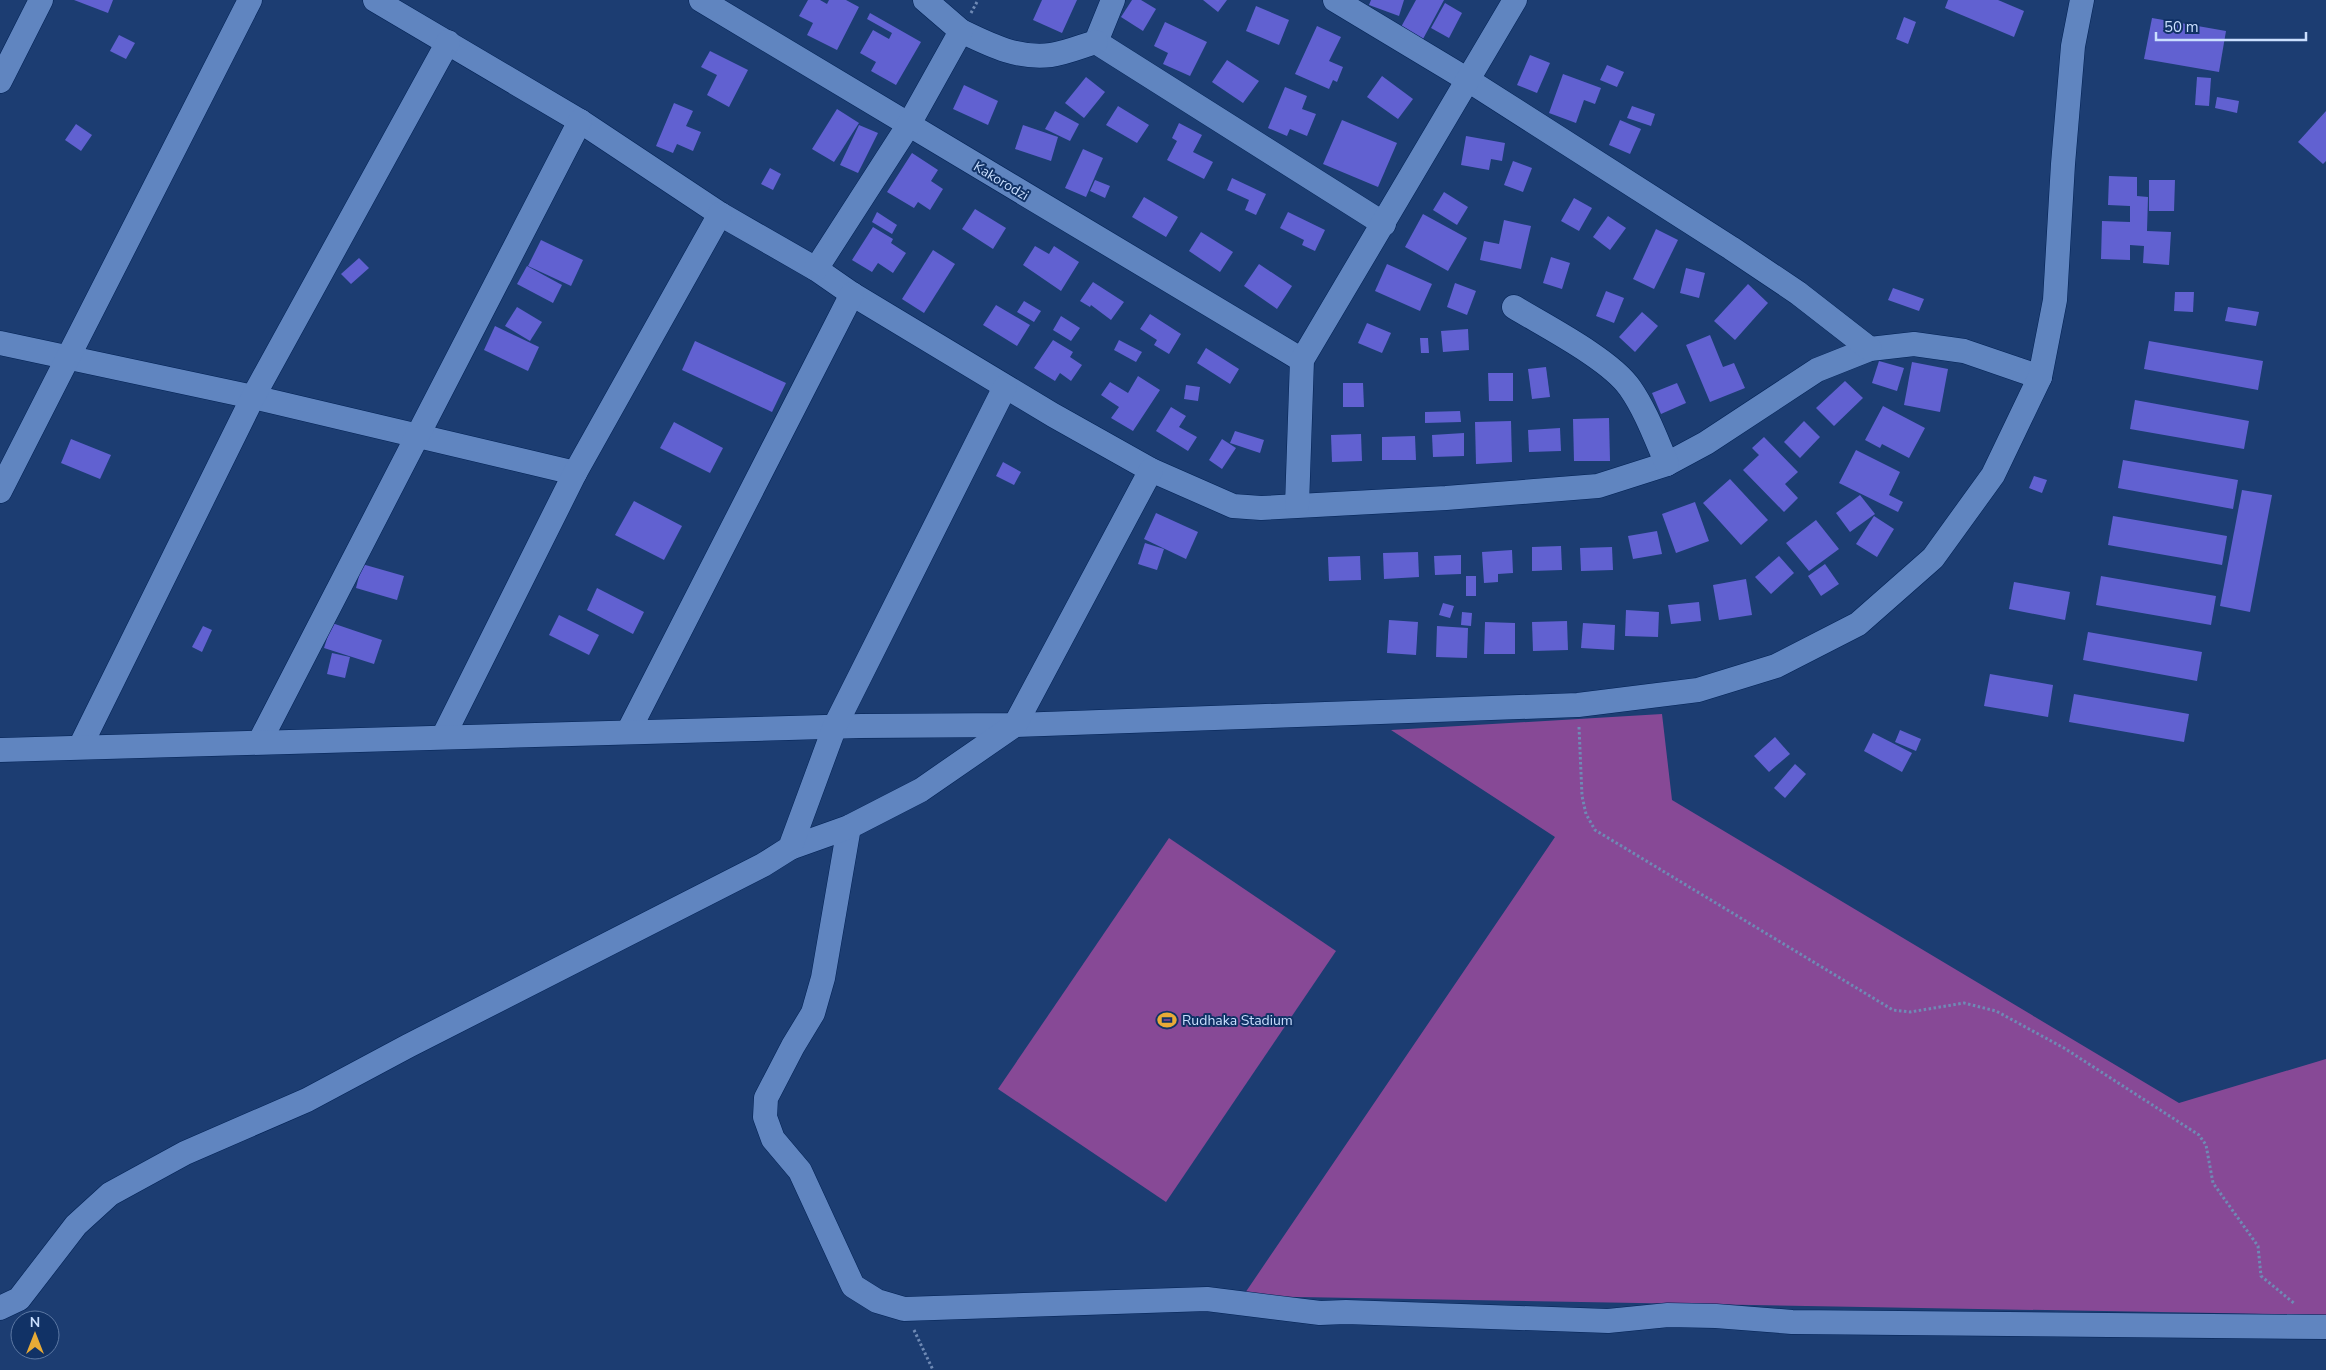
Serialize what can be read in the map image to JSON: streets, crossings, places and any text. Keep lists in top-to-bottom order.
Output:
{
  "streets": {
    "street": ["Kakorodzi"]
  },
  "places": {
    "sports": ["Rudhaka Stadium"]
  },
  "scale_bar": "50 m",
  "north": "top"
}
